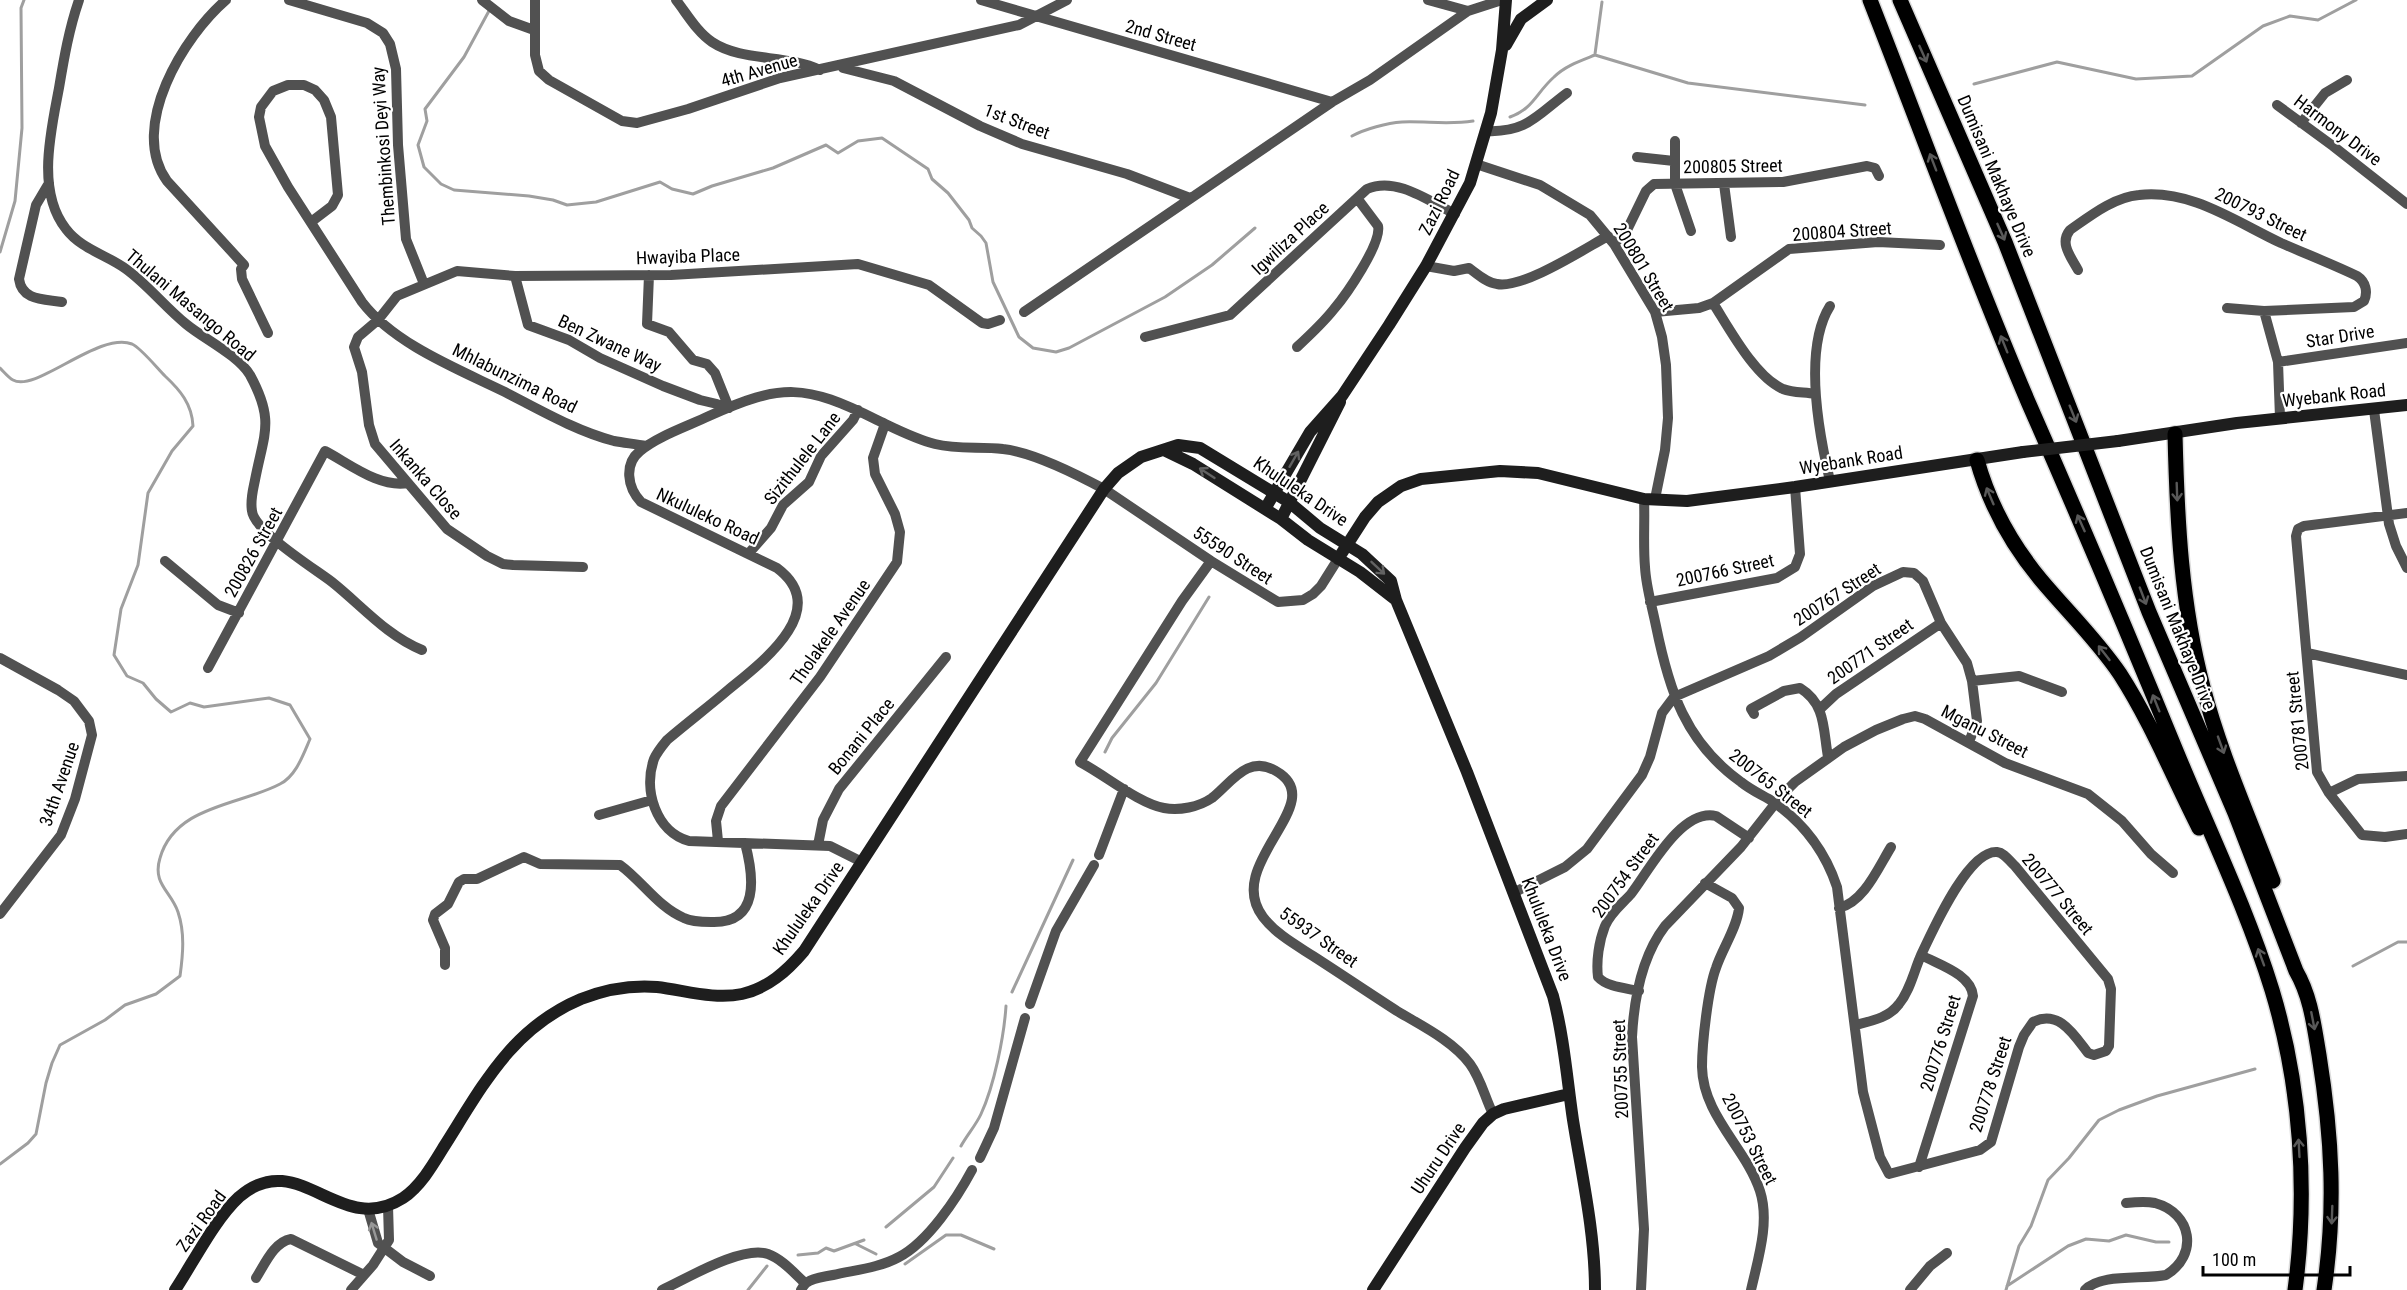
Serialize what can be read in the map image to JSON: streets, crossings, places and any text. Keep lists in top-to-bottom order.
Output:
{
  "streets": {
    "main road": ["Dumisani Makhaye Drive"],
    "street": [
      "2nd Street",
      "4th Avenue",
      "1st Street",
      "Harmony Drive",
      "Thembinkosi Deyi Way",
      "200805 Street",
      "Zazi Road",
      "200793 Street",
      "200804 Street",
      "Igwiliza Place",
      "Hwayiba Place",
      "200801 Street",
      "Thulani Masango Road",
      "Star Drive",
      "Ben Zwane Way",
      "Mhlabunzima Road",
      "Wyebank Road",
      "Sizithulele Lane",
      "Inkanka Close",
      "Khululeka Drive",
      "Nkululeko Road",
      "200826 Street",
      "55590 Street",
      "200766 Street",
      "200767 Street",
      "Tholakele Avenue",
      "200771 Street",
      "200781 Street",
      "Mganu Street",
      "Bonani Place",
      "200765 Street",
      "34th Avenue",
      "200754 Street",
      "200777 Street",
      "55937 Street",
      "200776 Street",
      "200755 Street",
      "200778 Street",
      "200753 Street",
      "Uhuru Drive"
    ]
  },
  "crossings": [
    ["2nd Street", "4th Avenue"],
    ["4th Avenue", "1st Street"],
    ["Thembinkosi Deyi Way", "Hwayiba Place"],
    ["200805 Street", "200801 Street"],
    ["Zazi Road", "Igwiliza Place"],
    ["Zazi Road", "200801 Street"],
    ["Zazi Road", "Khululeka Drive"],
    ["200804 Street", "200801 Street"],
    ["Hwayiba Place", "Ben Zwane Way"],
    ["Hwayiba Place", "Mhlabunzima Road"],
    ["Hwayiba Place", "Inkanka Close"],
    ["200801 Street", "Wyebank Road"],
    ["200801 Street", "200765 Street"],
    ["Thulani Masango Road", "200826 Street"],
    ["Ben Zwane Way", "Nkululeko Road"],
    ["Mhlabunzima Road", "Inkanka Close"],
    ["Mhlabunzima Road", "Nkululeko Road"],
    ["Wyebank Road", "Khululeka Drive"],
    ["Wyebank Road", "55590 Street"],
    ["Wyebank Road", "200766 Street"],
    ["Wyebank Road", "200765 Street"],
    ["Sizithulele Lane", "Nkululeko Road"],
    ["Inkanka Close", "200826 Street"],
    ["Khululeka Drive", "Nkululeko Road"],
    ["Khululeka Drive", "55590 Street"],
    ["Nkululeko Road", "55590 Street"],
    ["Nkululeko Road", "Tholakele Avenue"],
    ["Nkululeko Road", "Bonani Place"],
    ["55590 Street", "55937 Street"],
    ["200766 Street", "200765 Street"],
    ["200767 Street", "200771 Street"],
    ["200767 Street", "Mganu Street"],
    ["200767 Street", "200765 Street"],
    ["Mganu Street", "200765 Street"],
    ["Mganu Street", "200754 Street"],
    ["Mganu Street", "200755 Street"],
    ["200765 Street", "200777 Street"],
    ["200765 Street", "200778 Street"],
    ["200754 Street", "200755 Street"],
    ["200777 Street", "200776 Street"],
    ["200777 Street", "200778 Street"],
    ["55937 Street", "Uhuru Drive"],
    ["200776 Street", "200778 Street"],
    ["200755 Street", "200753 Street"]
  ],
  "scale_bar": "100 m"
}
